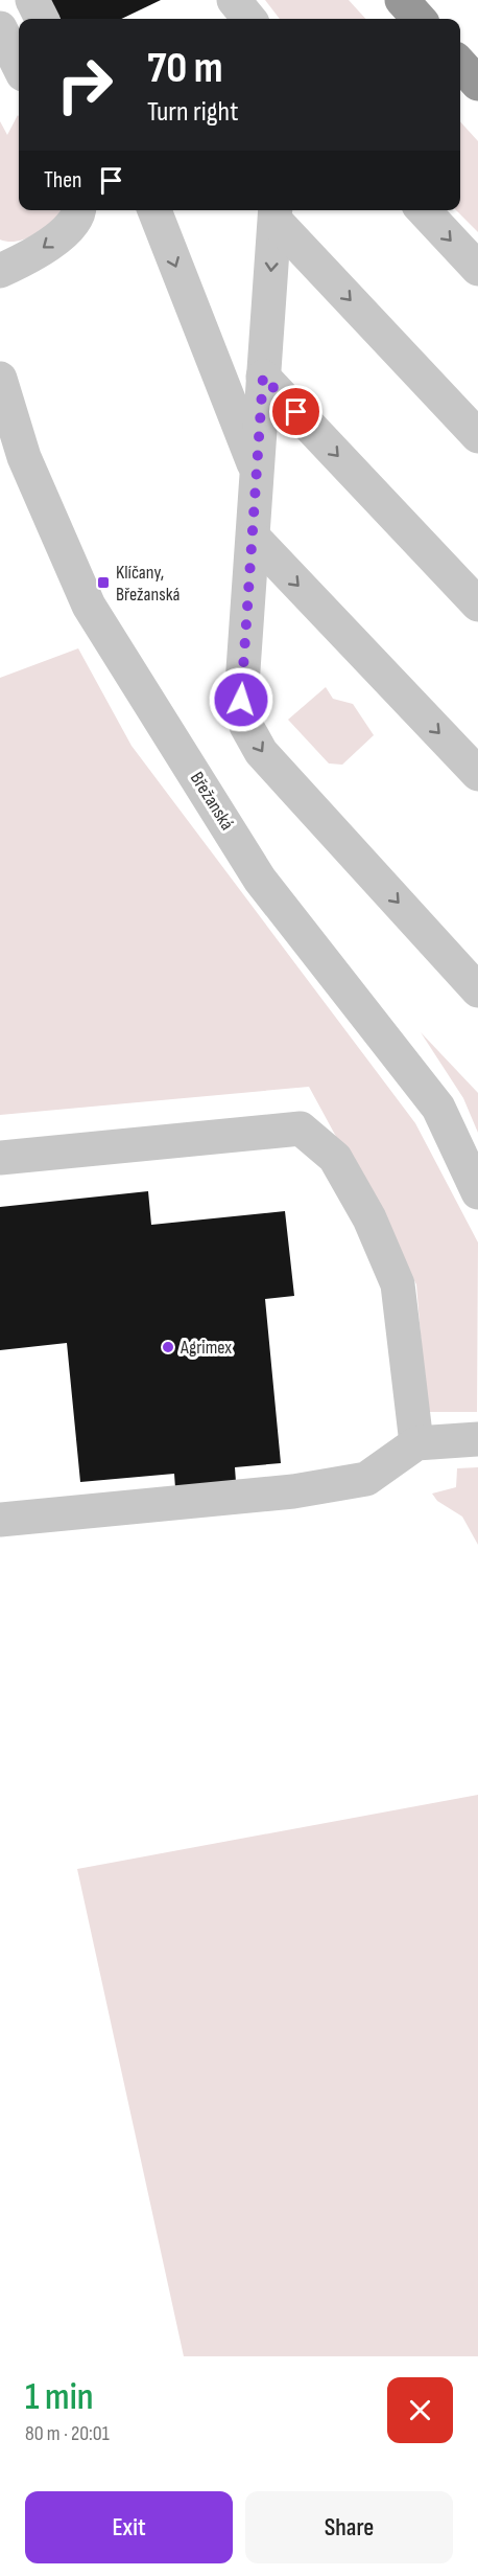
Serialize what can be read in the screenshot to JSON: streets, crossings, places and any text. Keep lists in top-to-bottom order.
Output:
{
  "streets": {
    "street": ["Břežanská"]
  },
  "places": {
    "transit": ["Klíčany, Břežanská"],
    "other": ["Agrimex"]
  },
  "page": {
    "turn": ["70 m", "Turn right"],
    "then": "Then",
    "heading": ["1 min", "80 m · 20:01"],
    "buttons": ["Exit", "Share"]
  }
}
